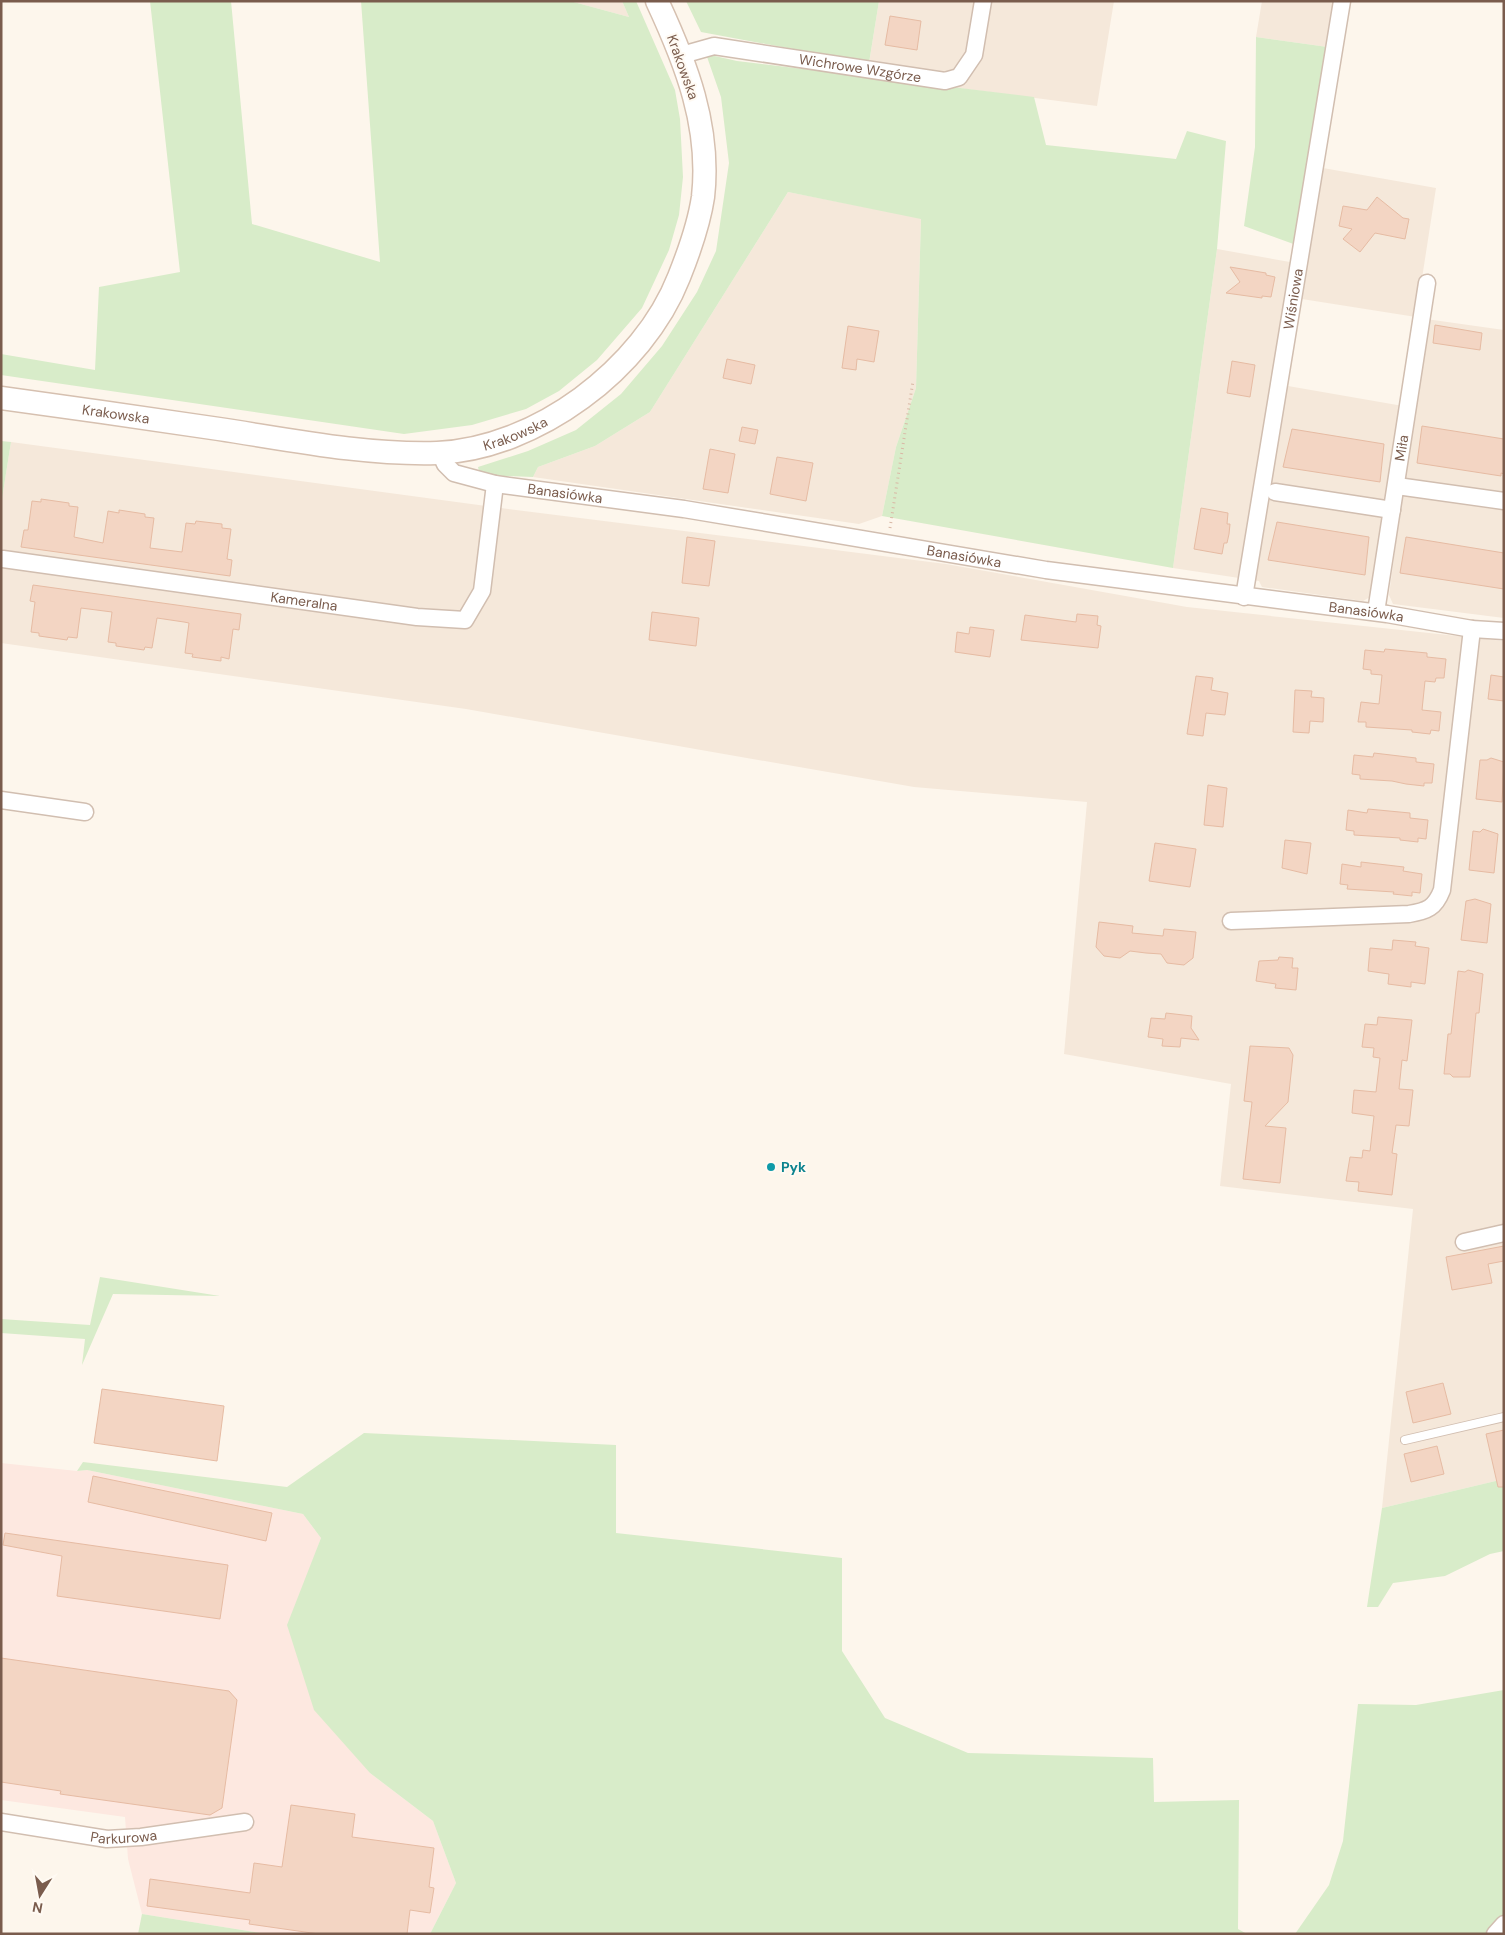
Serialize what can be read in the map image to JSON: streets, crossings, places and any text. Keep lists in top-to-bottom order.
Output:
{
  "streets": {
    "main road": ["Krakowska"],
    "street": [
      "Wichrowe Wzgórze",
      "Wiśniowa",
      "Miła",
      "Banasiówka",
      "Kameralna",
      "Parkurowa"
    ]
  },
  "crossings": [
    ["Krakowska", "Wichrowe Wzgórze"],
    ["Krakowska", "Banasiówka"],
    ["Wiśniowa", "Banasiówka"],
    ["Miła", "Banasiówka"],
    ["Banasiówka", "Kameralna"]
  ],
  "places": ["Pyk"],
  "north": "bottom"
}
